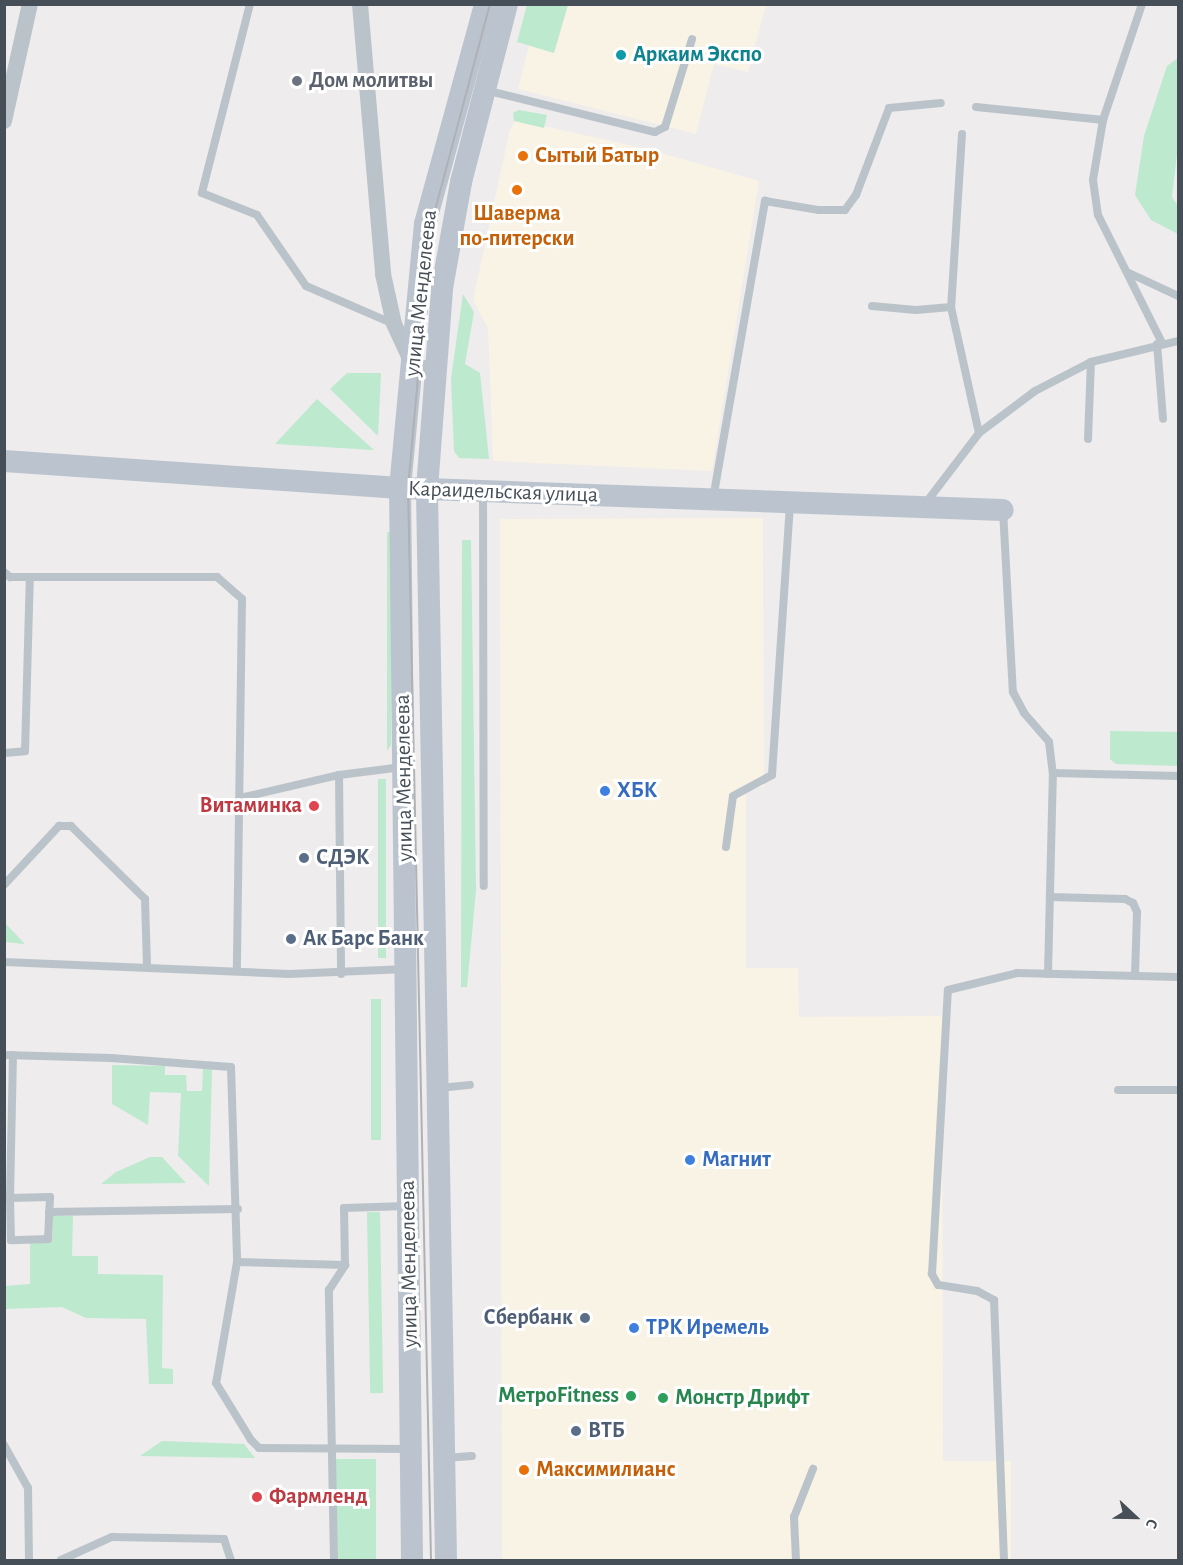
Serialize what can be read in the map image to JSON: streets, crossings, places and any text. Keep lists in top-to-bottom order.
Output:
{
  "streets": {
    "main road": ["улица Менделеева", "Караидельская улица"]
  },
  "crossings": [
    ["улица Менделеева", "Караидельская улица"]
  ],
  "places": [
    "Аркаим Экспо",
    "Дом молитвы",
    "Сытый Батыр",
    "Шаверма по-питерски",
    "ХБК",
    "Витаминка",
    "СДЭК",
    "Ак Барс Банк",
    "Магнит",
    "Сбербанк",
    "ТРК Иремель",
    "МетроFitness",
    "Монстр Дрифт",
    "ВТБ",
    "Максимилианс",
    "Фармленд"
  ],
  "north": "right"
}
